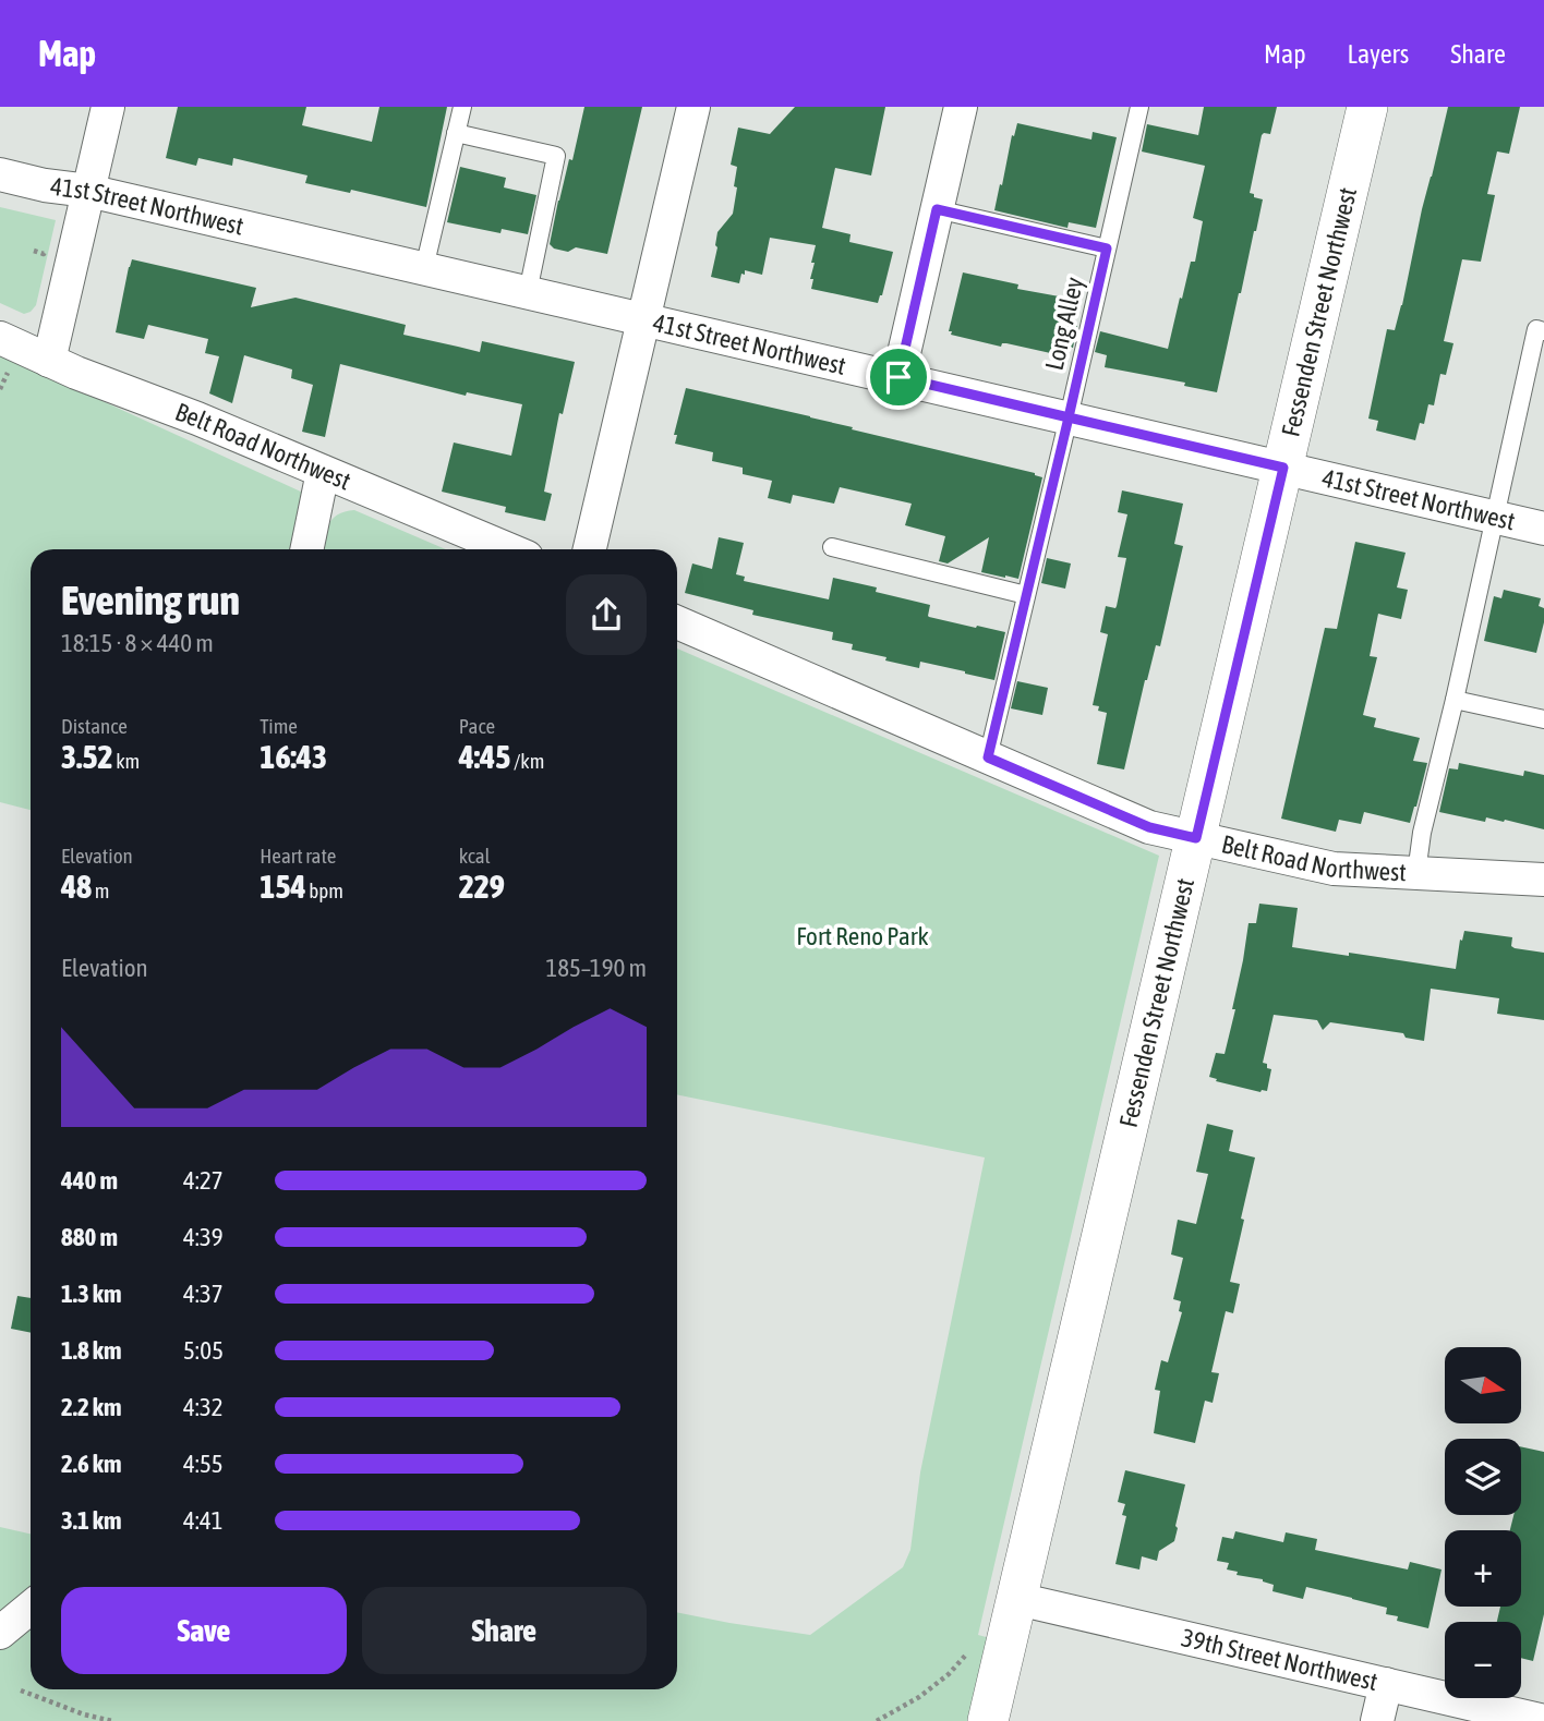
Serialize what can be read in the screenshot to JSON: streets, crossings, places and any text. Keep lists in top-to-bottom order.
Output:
{
  "streets": {
    "street": [
      "41st Street Northwest",
      "Fessenden Street Northwest",
      "Belt Road Northwest",
      "39th Street Northwest"
    ],
    "lane": ["Long Alley"]
  },
  "crossings": [
    ["41st Street Northwest", "Fessenden Street Northwest"],
    ["41st Street Northwest", "Long Alley"],
    ["Fessenden Street Northwest", "Belt Road Northwest"],
    ["Fessenden Street Northwest", "39th Street Northwest"],
    ["Long Alley", "Belt Road Northwest"]
  ],
  "parks": ["Fort Reno Park"],
  "north": "right",
  "page": {
    "header": "Map",
    "nav": ["Map", "Layers", "Share"],
    "heading": ["Evening run", "18:15 · 8 × 440 m"],
    "stats": [
      ["Distance", "3.52 km"],
      ["Time", "16:43"],
      ["Pace", "4:45 /km"],
      ["Elevation", "48 m"],
      ["Heart rate", "154 bpm"],
      ["kcal", "229"]
    ],
    "chart": ["Elevation", "185–190 m"],
    "list": [
      {
        "name": "440 m",
        "note": "4:27"
      },
      {
        "name": "880 m",
        "note": "4:39"
      },
      {
        "name": "1.3 km",
        "note": "4:37"
      },
      {
        "name": "1.8 km",
        "note": "5:05"
      },
      {
        "name": "2.2 km",
        "note": "4:32"
      },
      {
        "name": "2.6 km",
        "note": "4:55"
      },
      {
        "name": "3.1 km",
        "note": "4:41"
      }
    ],
    "map_buttons": ["+", "−"],
    "buttons": ["Save", "Share"]
  }
}
